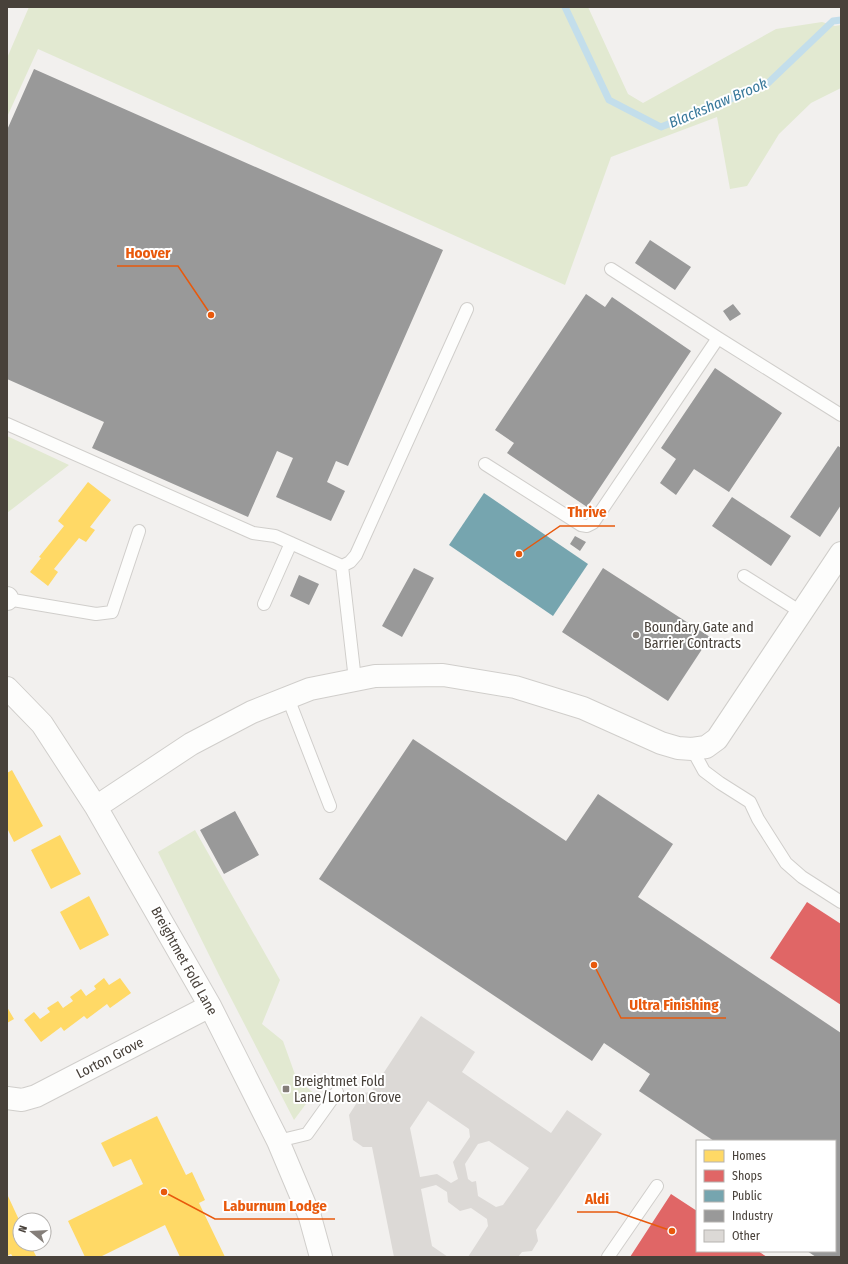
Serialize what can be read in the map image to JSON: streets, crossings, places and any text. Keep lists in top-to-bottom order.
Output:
{
  "streets": {
    "street": ["Breightmet Fold Lane", "Lorton Grove"]
  },
  "crossings": [
    ["Breightmet Fold Lane", "Lorton Grove"]
  ],
  "water": ["Blackshaw Brook"],
  "places": {
    "other": [
      "Hoover",
      "Thrive",
      "Boundary Gate and Barrier Contracts",
      "Ultra Finishing",
      "Laburnum Lodge",
      "Aldi"
    ],
    "transit": ["Breightmet Fold Lane/Lorton Grove"]
  },
  "legend": [
    "Homes",
    "Shops",
    "Public",
    "Industry",
    "Other"
  ],
  "north": "left"
}
